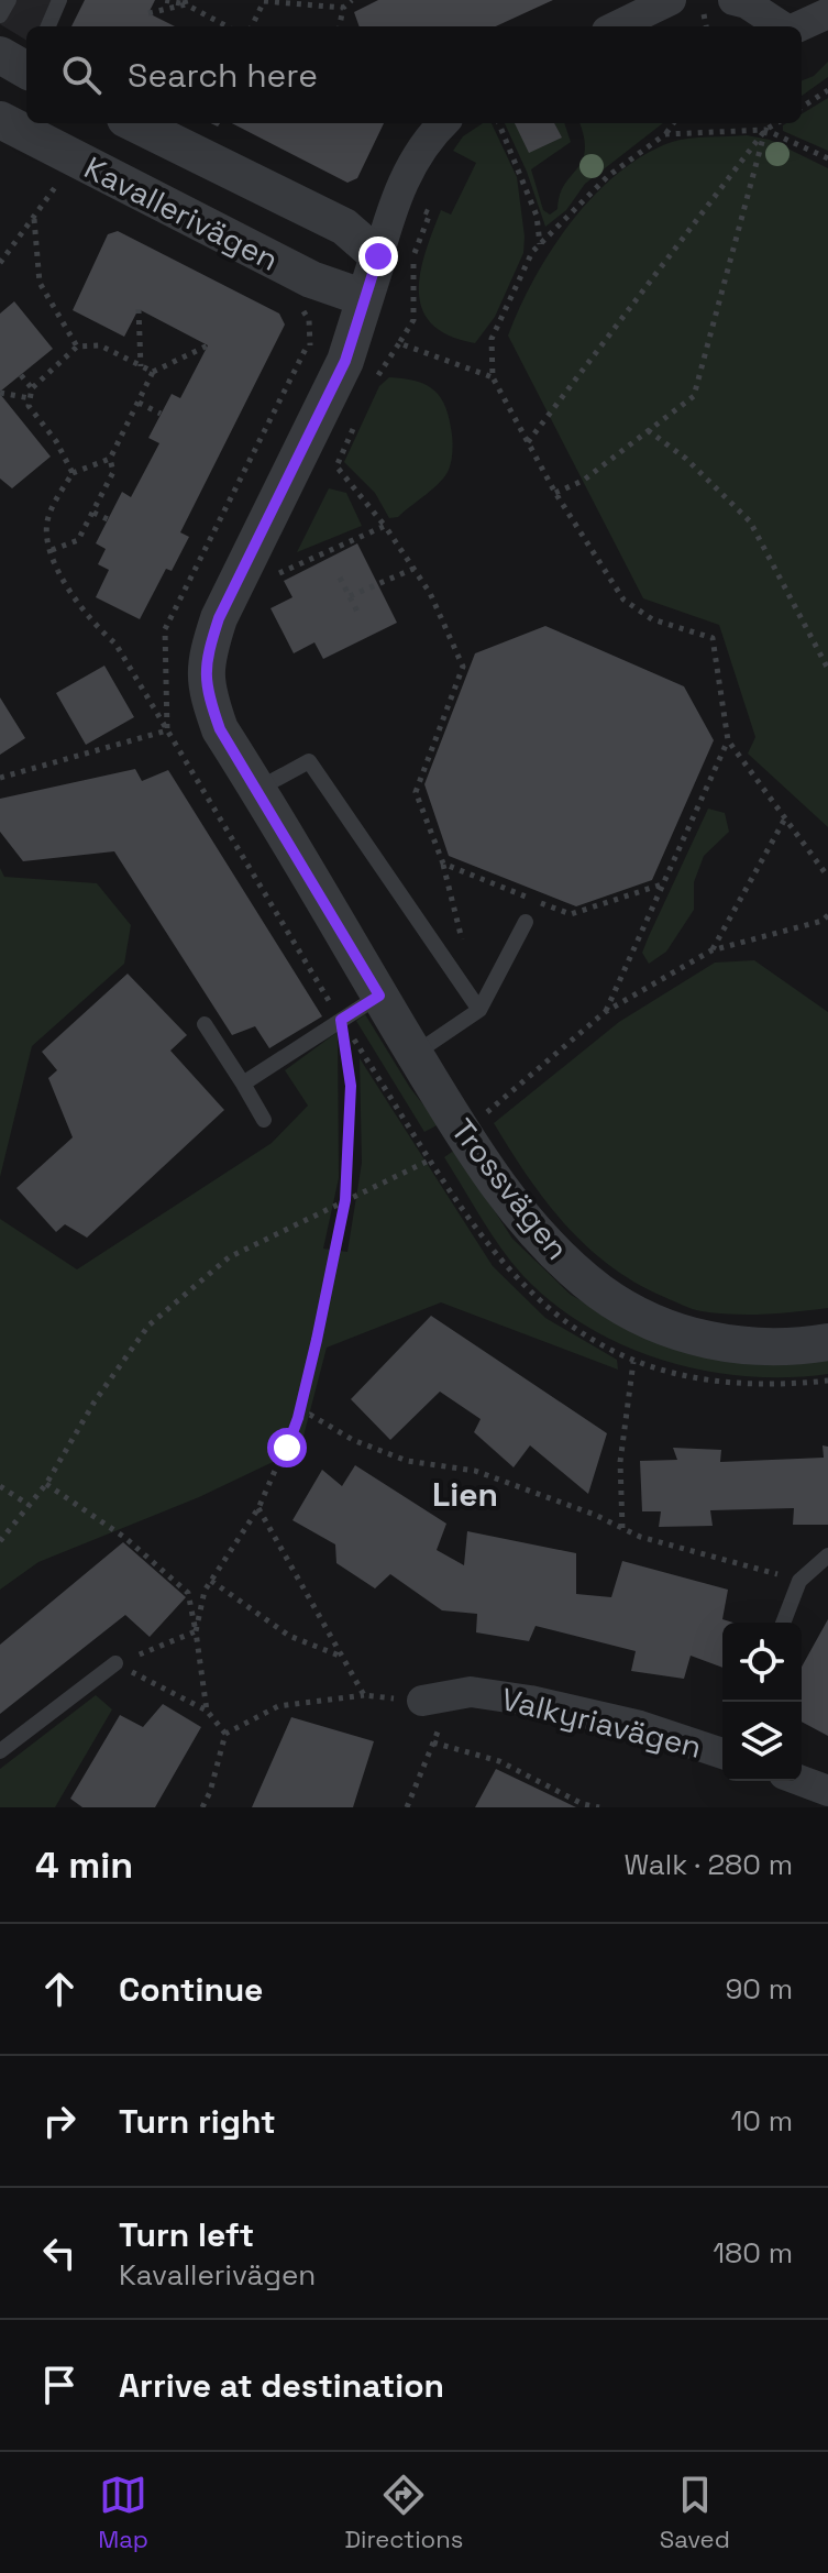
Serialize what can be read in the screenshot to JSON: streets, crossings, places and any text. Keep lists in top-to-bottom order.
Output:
{
  "streets": {
    "street": ["Kavallerivägen", "Trossvägen", "Valkyriavägen"]
  },
  "districts": ["Lien"],
  "page": {
    "search": "Search here",
    "heading": ["4 min", "Walk · 280 m"],
    "list": [
      ["Continue", "90 m"],
      ["Turn right", "10 m"],
      ["Turn left", "Kavallerivägen", "180 m"],
      "Arrive at destination"
    ],
    "nav": ["Map", "Directions", "Saved"]
  }
}
